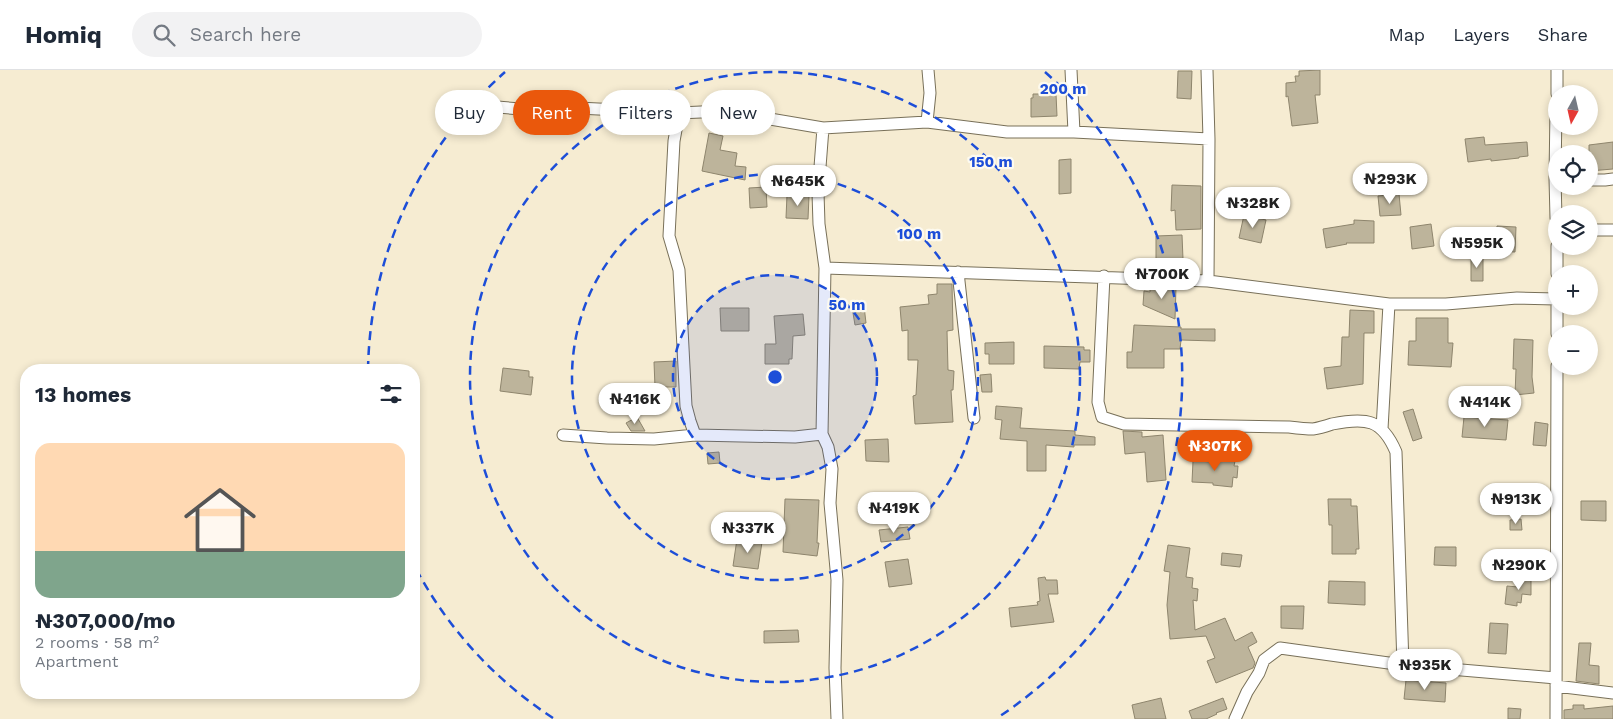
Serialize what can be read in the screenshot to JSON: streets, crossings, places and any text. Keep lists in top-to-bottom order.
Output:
{
  "north": "bottom",
  "page": {
    "header": "Homiq",
    "search": "Search here",
    "nav": ["Map", "Layers", "Share"],
    "map_buttons": ["+", "−"],
    "chip": [
      "Buy",
      "Rent",
      "Filters",
      "New"
    ],
    "price": [
      "₦293K",
      "₦645K",
      "₦328K",
      "₦595K",
      "₦700K",
      "₦416K",
      "₦414K",
      "₦307K",
      "₦913K",
      "₦419K",
      "₦337K",
      "₦290K",
      "₦935K"
    ],
    "heading": "13 homes",
    "list": [
      {
        "name": "₦307,000/mo",
        "note": "2 rooms · 58 m² · Apartment"
      }
    ]
  },
  "rings": [
    "200 m",
    "150 m",
    "100 m",
    "50 m"
  ]
}
